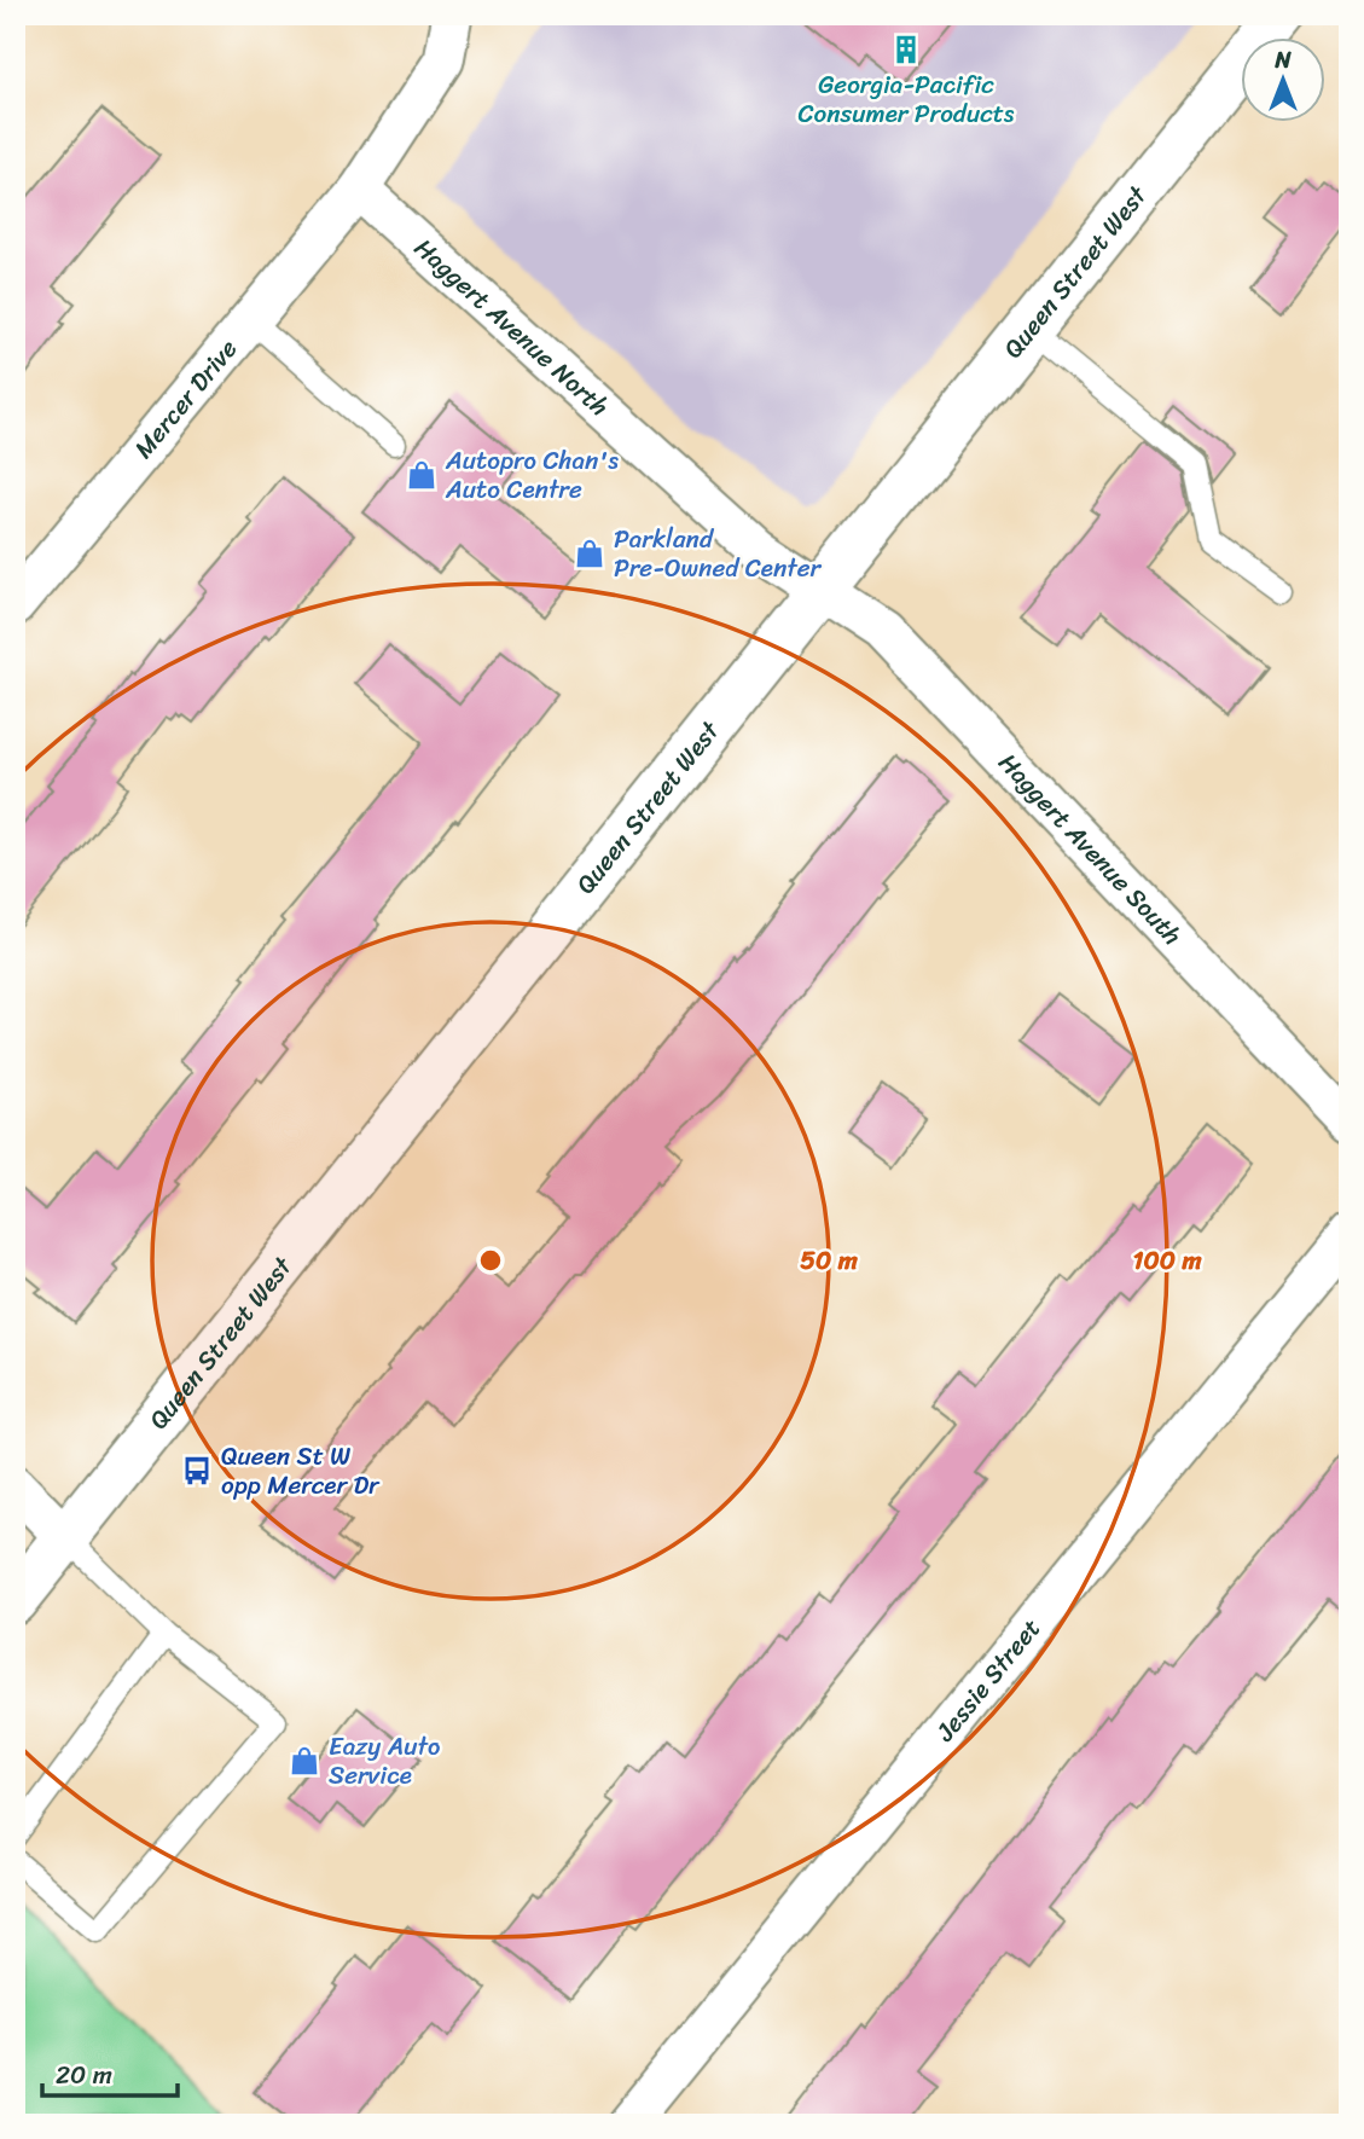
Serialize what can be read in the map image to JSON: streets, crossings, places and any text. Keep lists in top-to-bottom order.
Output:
{
  "streets": {
    "main road": ["Queen Street West"],
    "street": [
      "Haggert Avenue North",
      "Mercer Drive",
      "Haggert Avenue South",
      "Jessie Street"
    ]
  },
  "crossings": [
    ["Queen Street West", "Haggert Avenue North"],
    ["Queen Street West", "Haggert Avenue South"],
    ["Haggert Avenue North", "Mercer Drive"],
    ["Haggert Avenue North", "Haggert Avenue South"]
  ],
  "places": {
    "building": ["Georgia-Pacific Consumer Products"],
    "shop": ["Autopro Chan's Auto Centre", "Parkland Pre-Owned Center", "Eazy Auto Service"],
    "bus stop": ["Queen St W opp Mercer Dr"]
  },
  "scale_bar": "20 m",
  "north": "top",
  "rings": ["50 m", "100 m"]
}
